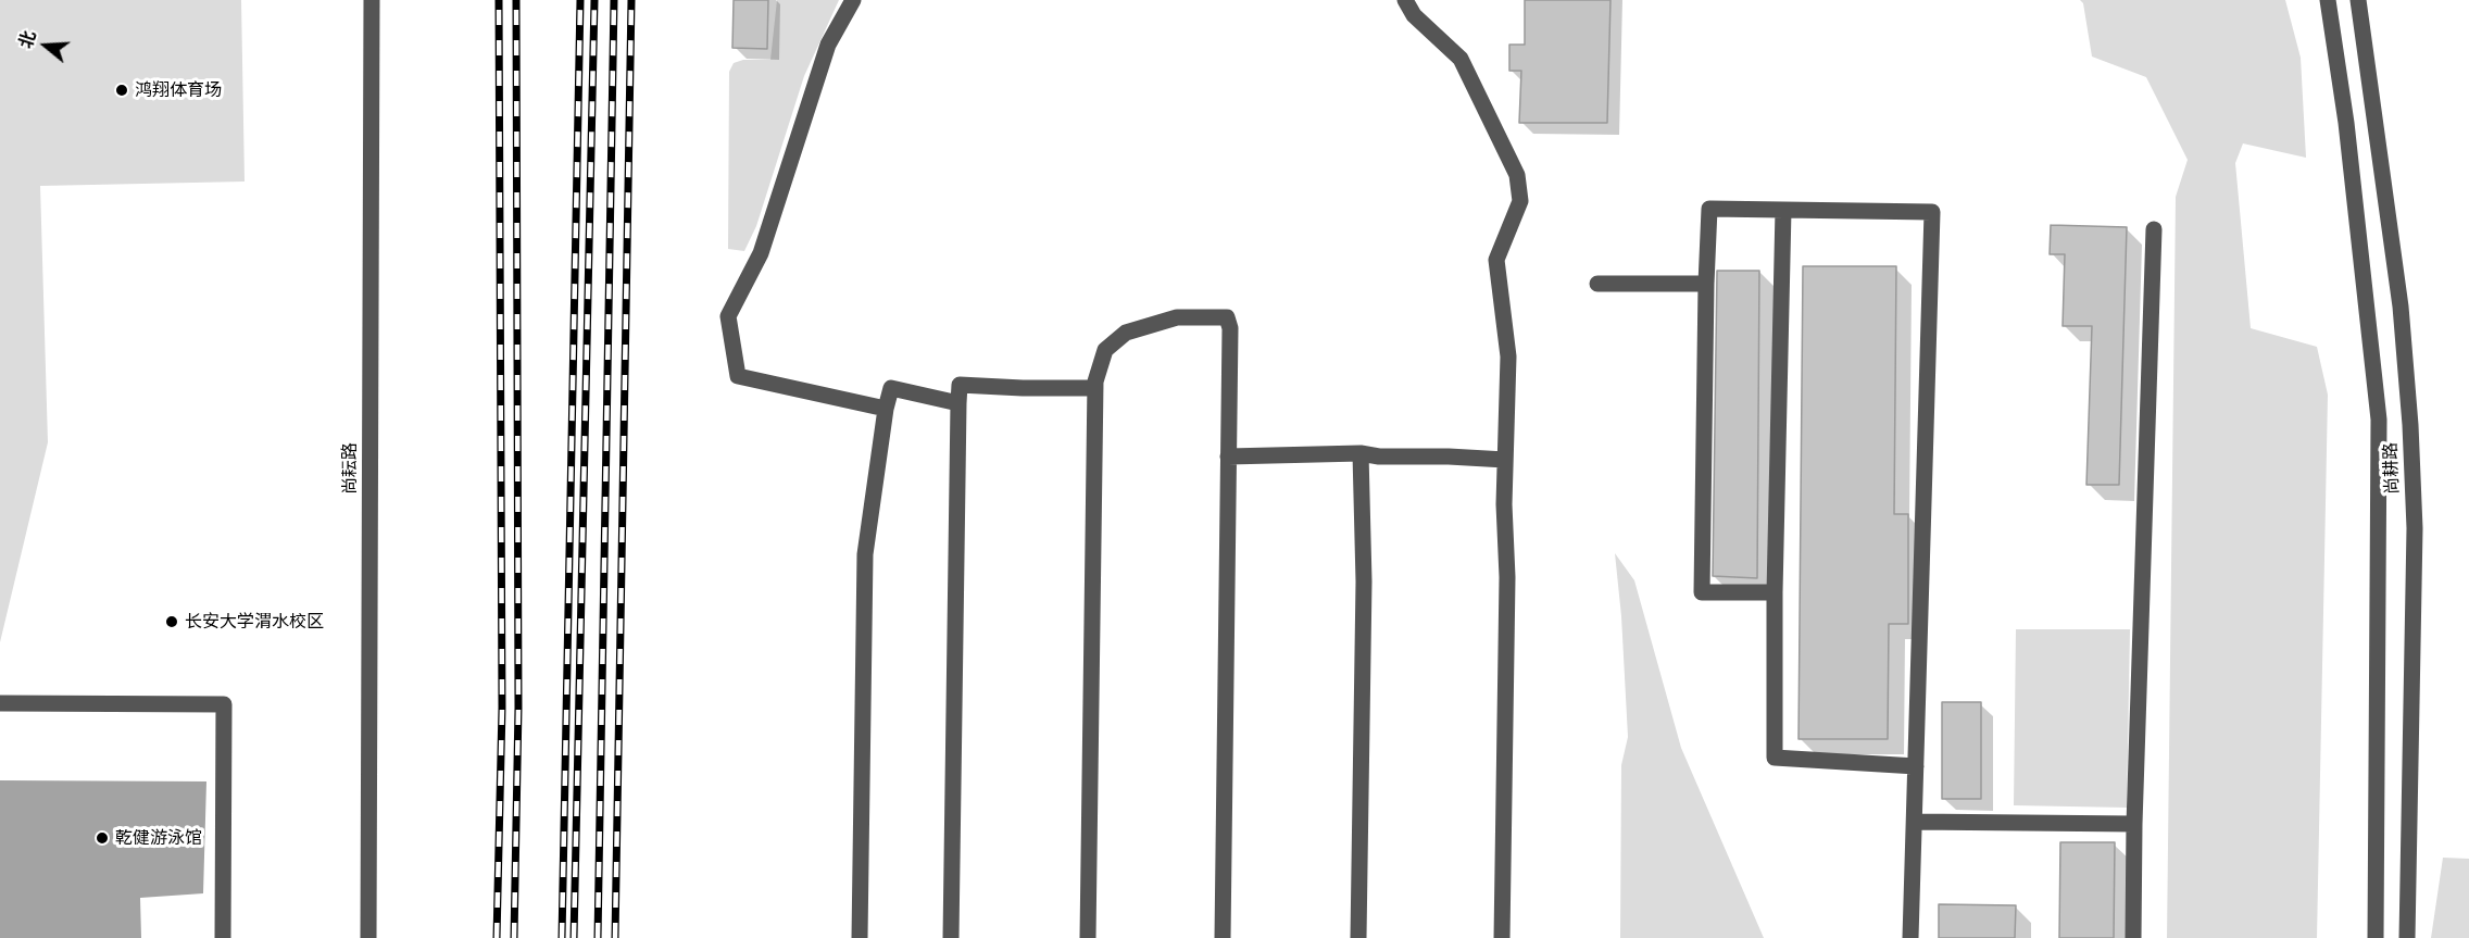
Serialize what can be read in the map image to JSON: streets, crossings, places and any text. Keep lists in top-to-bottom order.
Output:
{
  "streets": {
    "street": ["尚耘路", "尚耕路"]
  },
  "places": ["鸿翔体育场", "长安大学渭水校区", "乾健游泳馆"],
  "north": "left"
}
